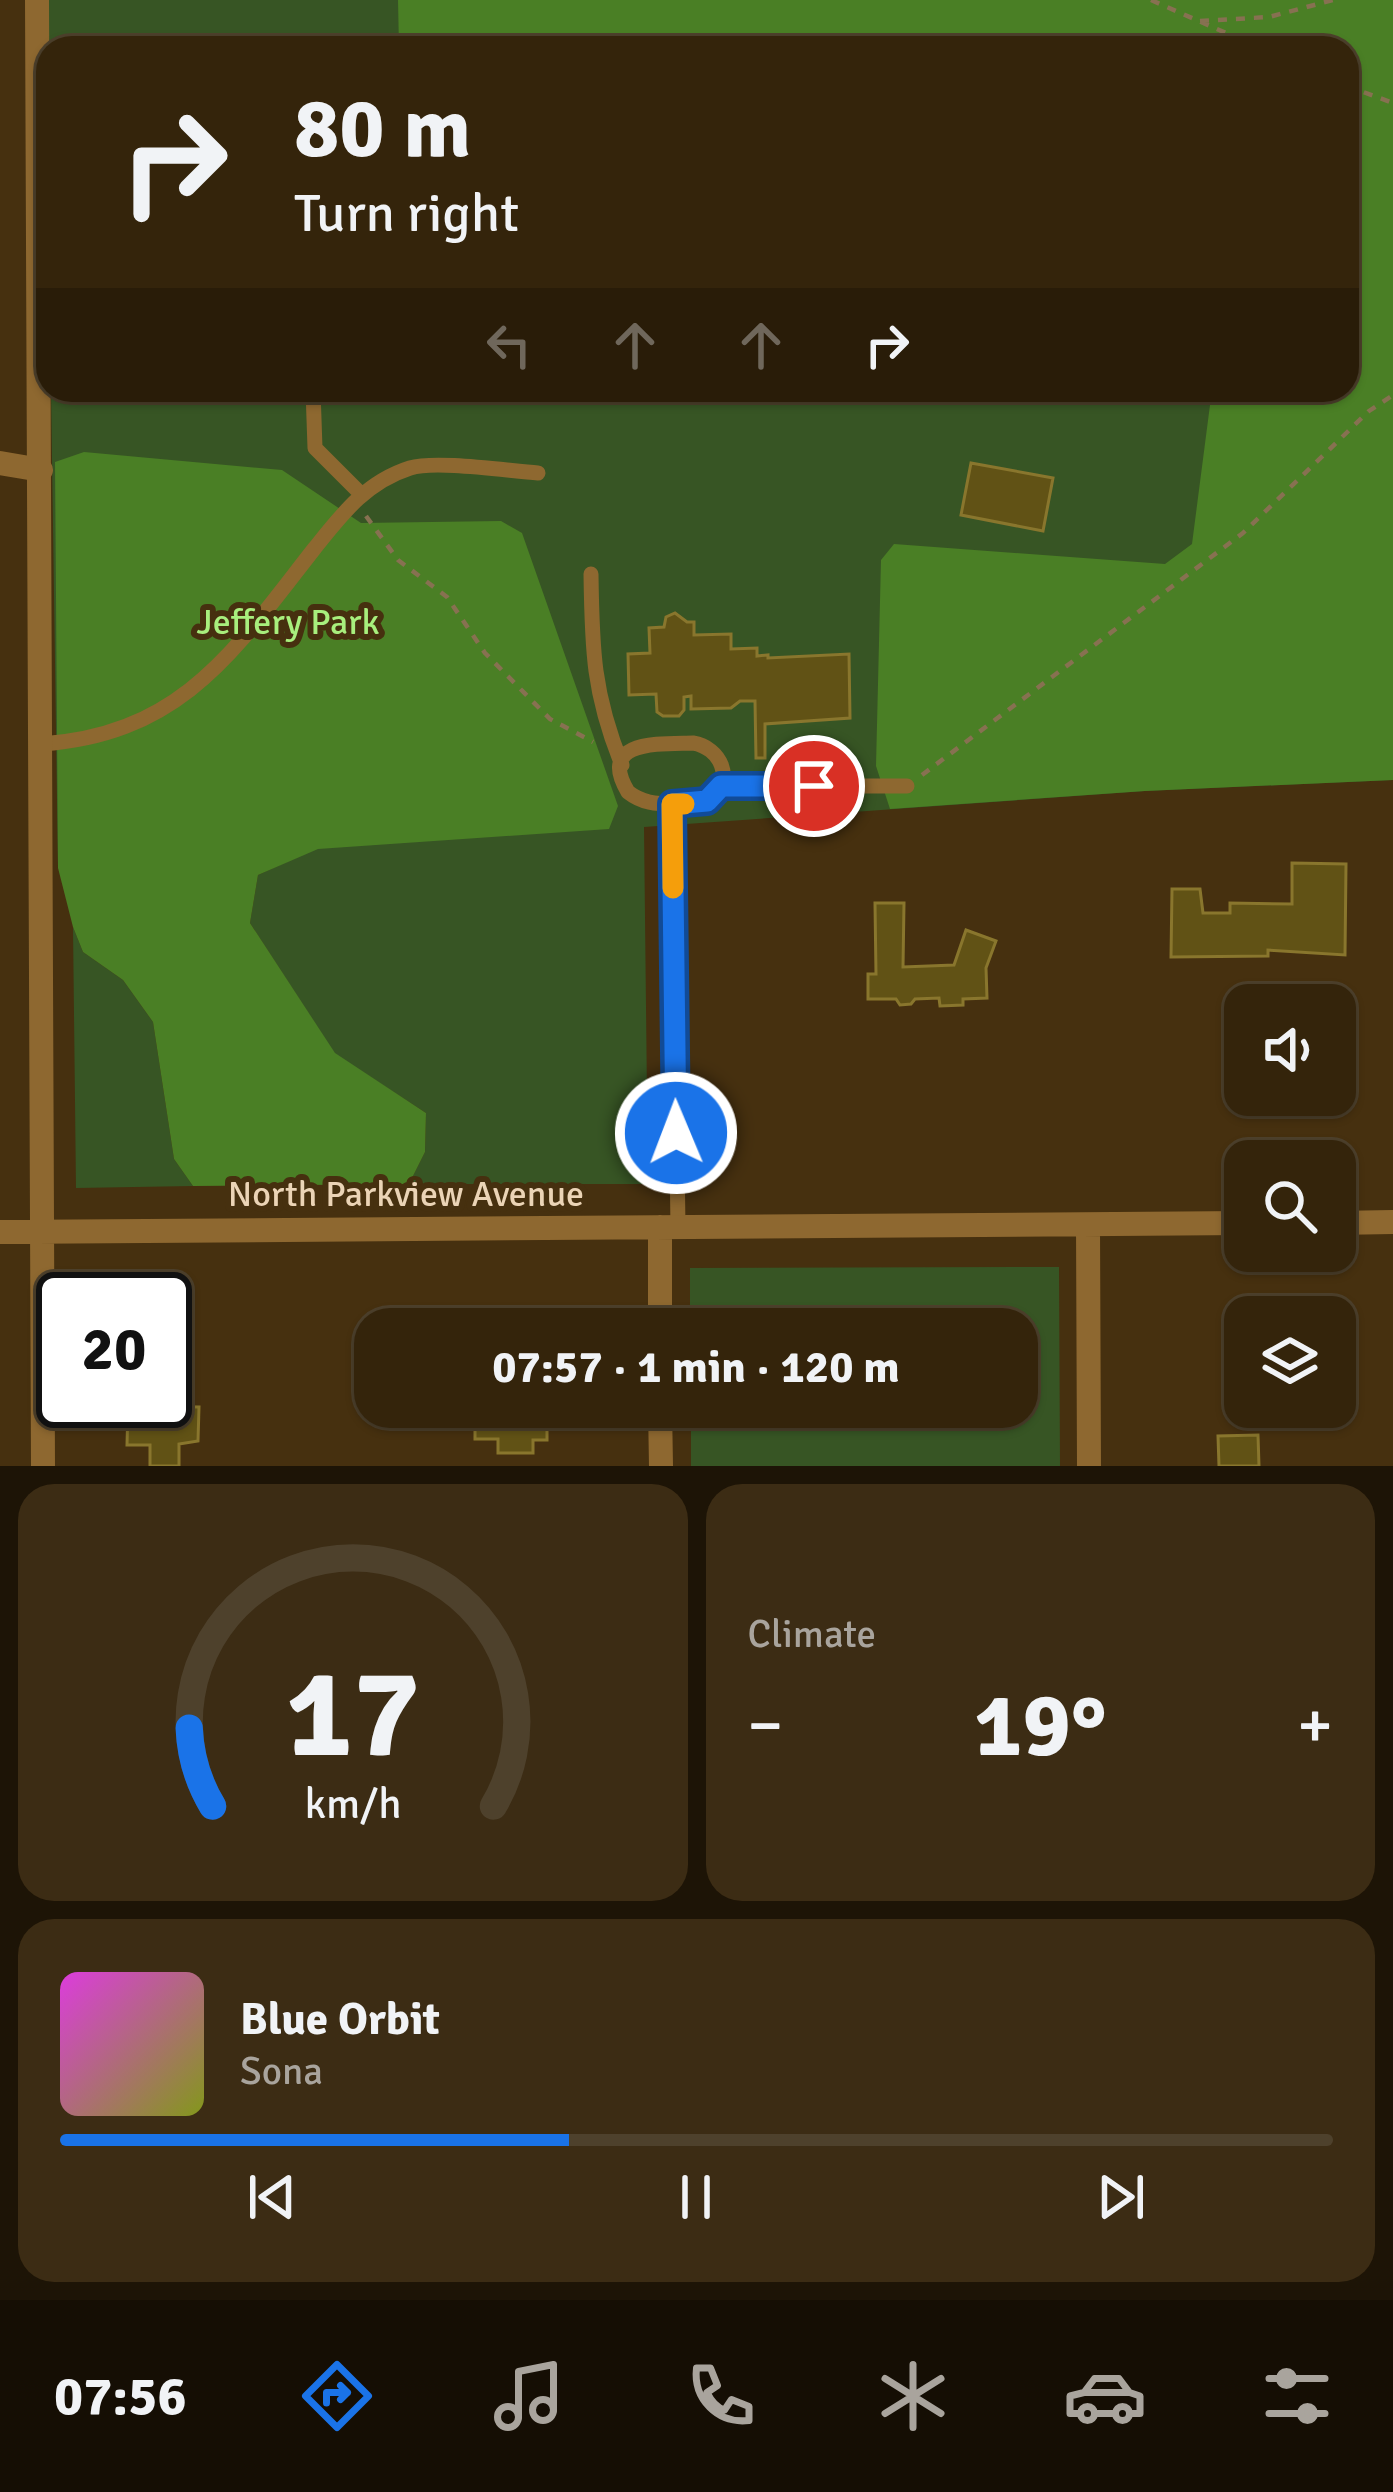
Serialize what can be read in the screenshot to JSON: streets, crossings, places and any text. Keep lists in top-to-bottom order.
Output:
{
  "streets": {
    "street": ["North Parkview Avenue"]
  },
  "parks": ["Jeffery Park"],
  "page": {
    "turn": ["80 m", "Turn right"],
    "limit": "20",
    "trip": "07:57 · 1 min · 120 m",
    "tile": "Climate",
    "heat": ["−", "19°", "+"],
    "song": ["Blue Orbit", "Sona"],
    "tabs": "07:56",
    "gauge": ["17", "km/h"]
  }
}
